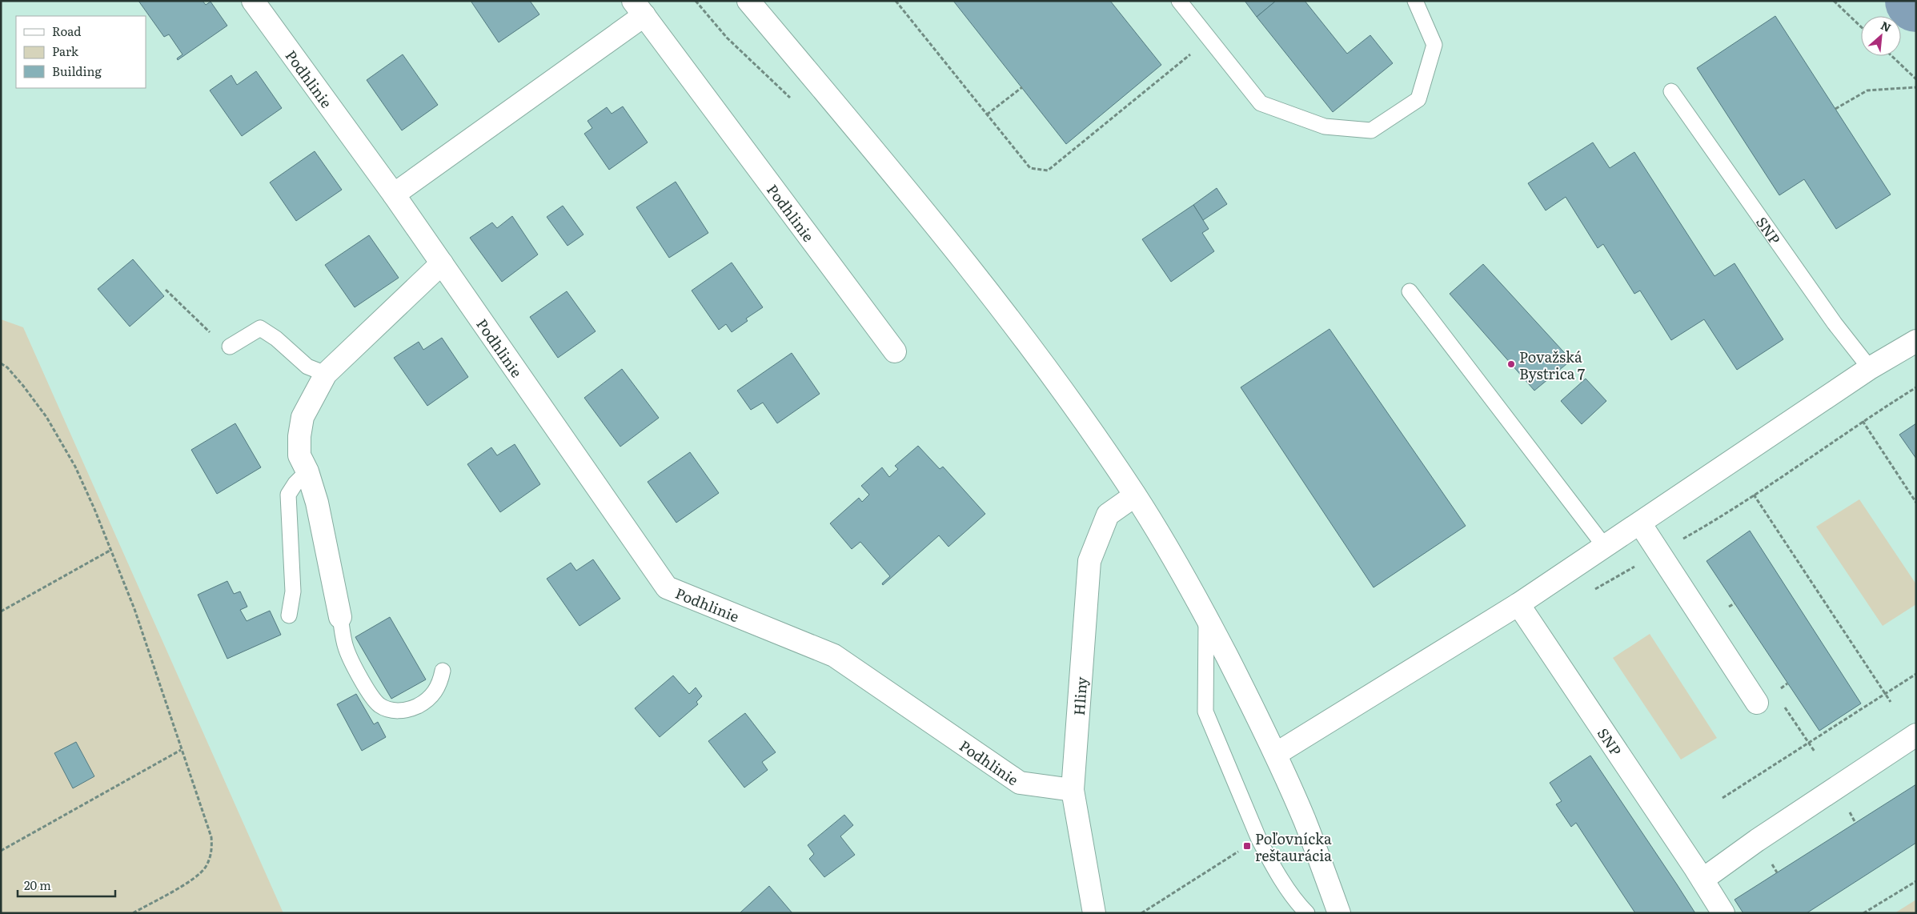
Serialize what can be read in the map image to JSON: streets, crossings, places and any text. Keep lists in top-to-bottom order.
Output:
{
  "streets": {
    "street": ["Podhlinie", "SNP", "Hliny"]
  },
  "crossings": [
    ["Podhlinie", "Hliny"]
  ],
  "places": {
    "other": ["Považská Bystrica 7"],
    "transit": ["Poľovnícka reštaurácia"]
  },
  "legend": ["Road", "Park", "Building"],
  "scale_bar": "20 m",
  "north": "top right"
}
